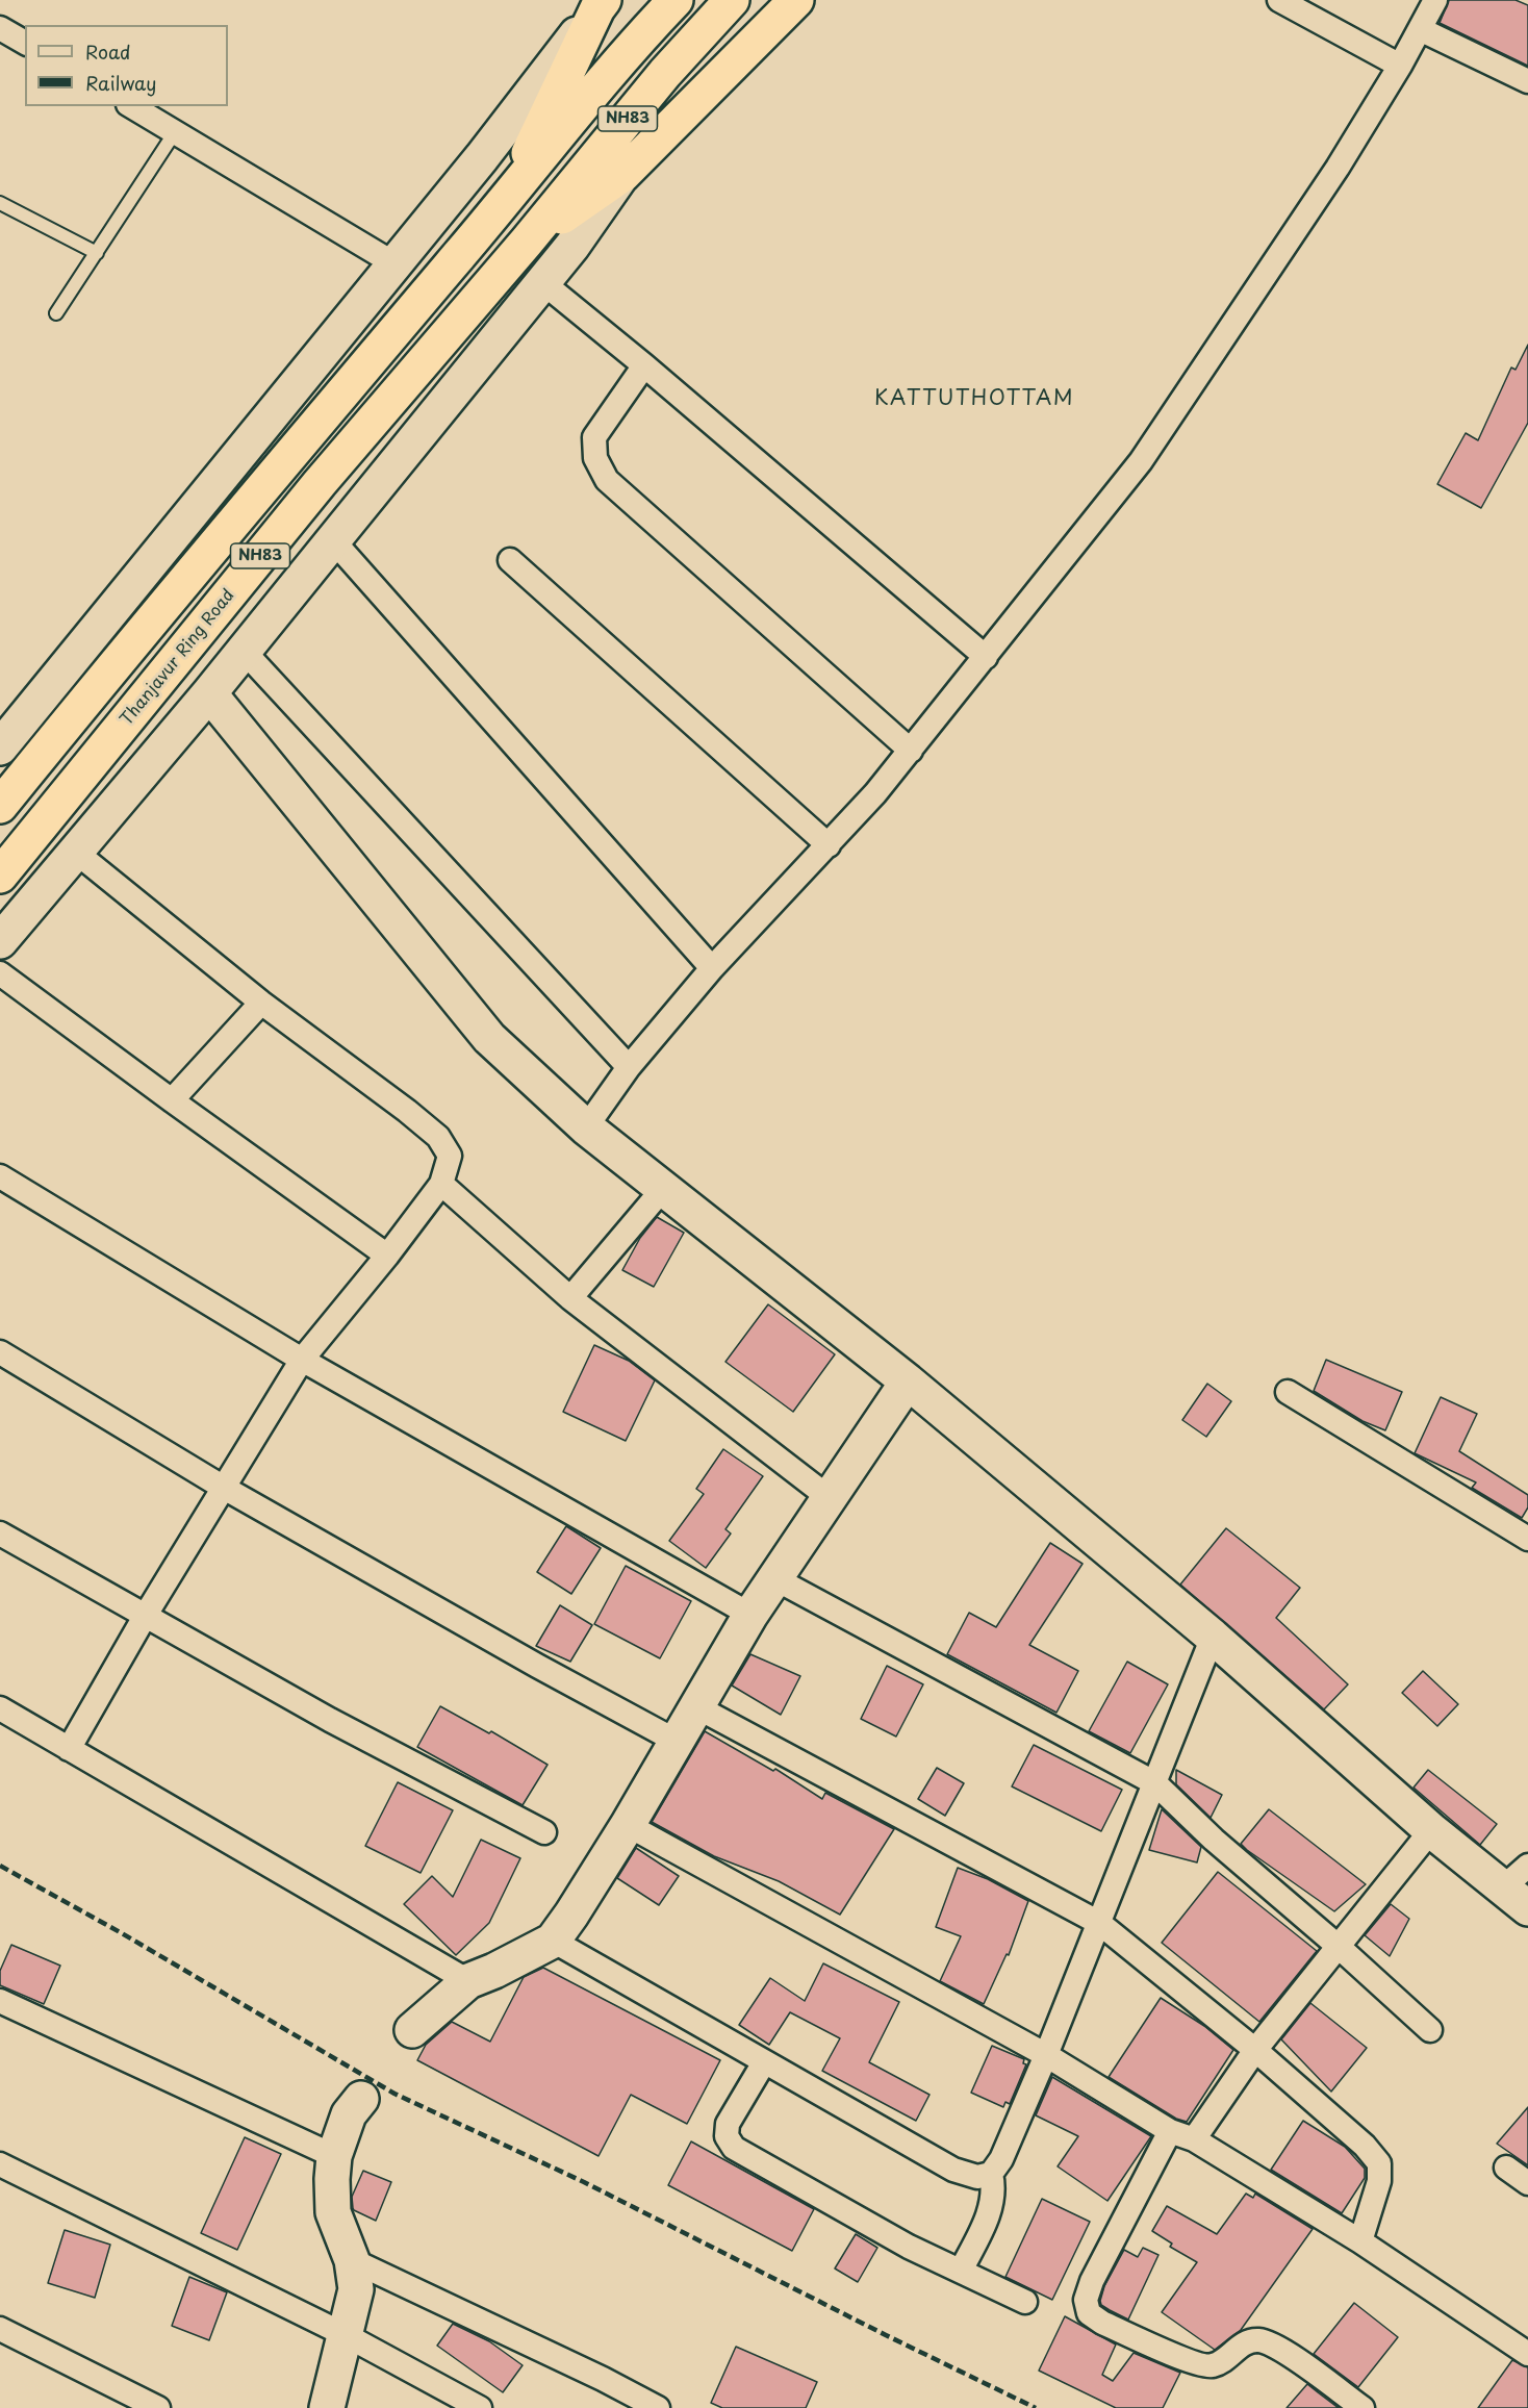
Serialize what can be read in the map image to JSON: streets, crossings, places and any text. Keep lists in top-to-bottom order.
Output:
{
  "streets": {
    "highway": ["NH83", "Thanjavur Ring Road"]
  },
  "crossings": [
    ["NH83", "Thanjavur Ring Road"]
  ],
  "districts": ["KATTUTHOTTAM"],
  "legend": ["Road", "Railway"]
}
